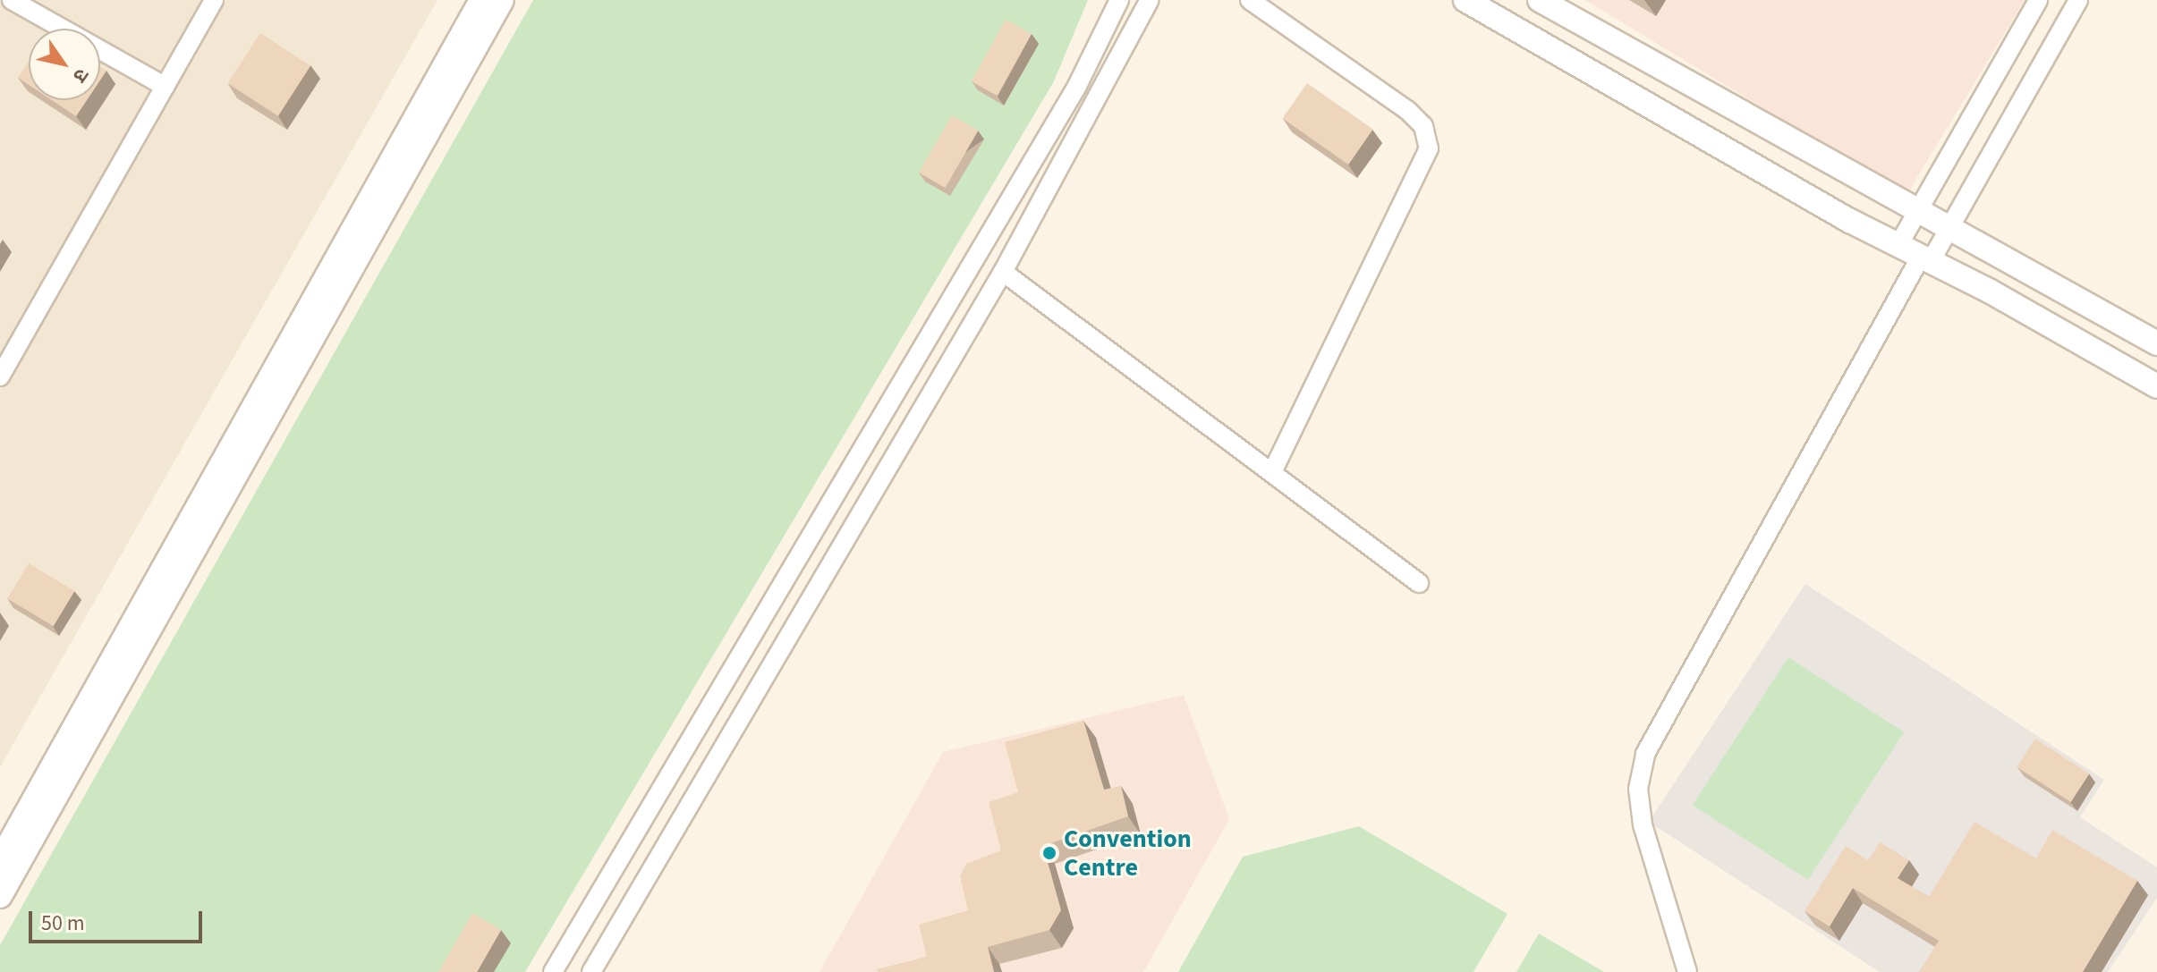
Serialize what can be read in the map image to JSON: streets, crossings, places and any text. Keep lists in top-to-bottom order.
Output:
{
  "places": ["Convention Centre"],
  "scale_bar": "50 m",
  "north": "bottom right"
}
